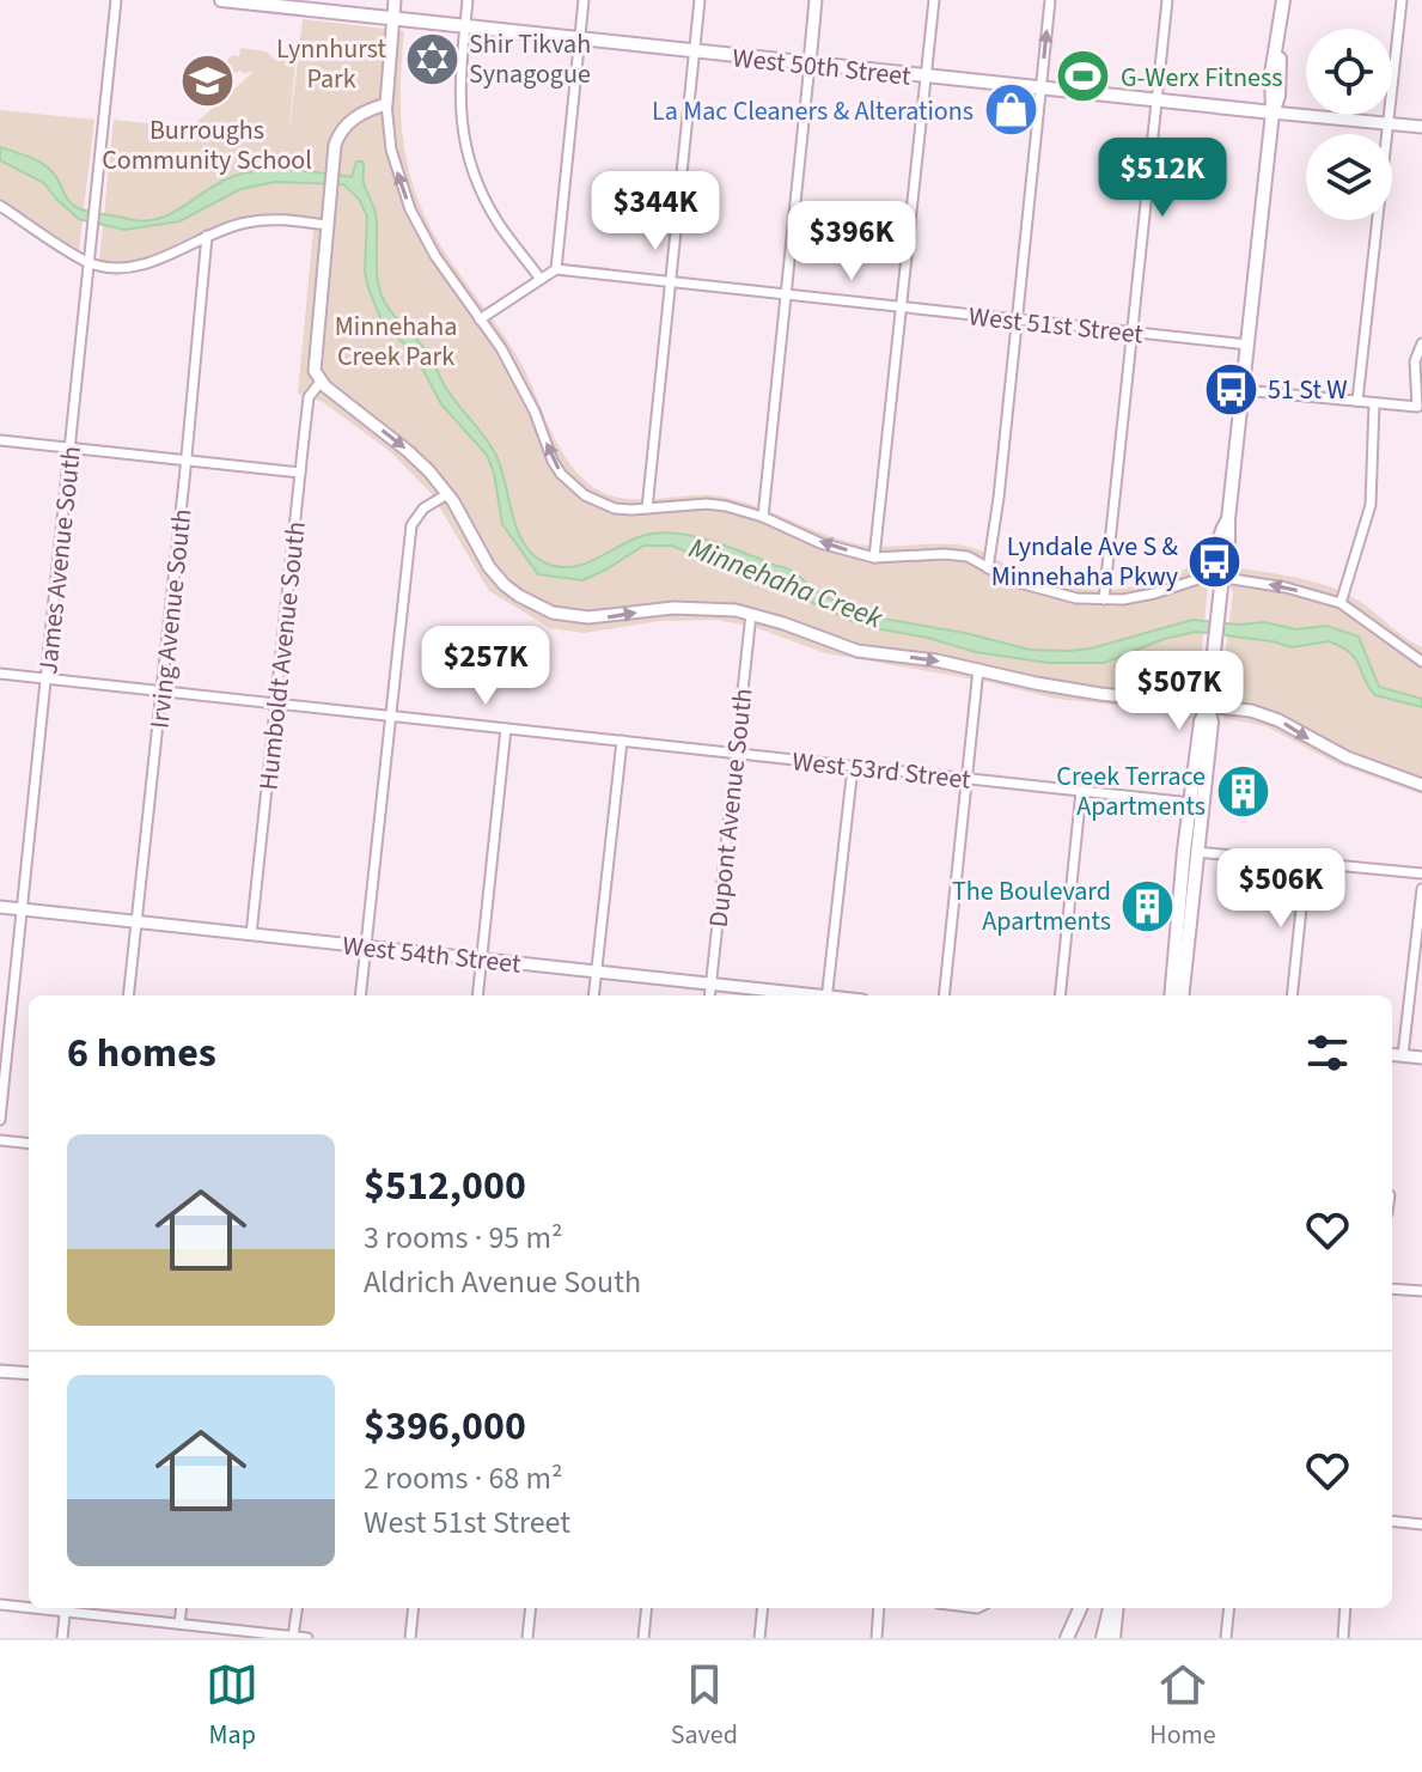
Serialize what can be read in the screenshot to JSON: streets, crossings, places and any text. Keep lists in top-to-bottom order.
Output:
{
  "streets": {
    "main road": ["West 50th Street"],
    "street": [
      "West 51st Street",
      "James Avenue South",
      "Irving Avenue South",
      "Humboldt Avenue South",
      "West 53rd Street",
      "Dupont Avenue South",
      "West 54th Street"
    ]
  },
  "crossings": [
    ["James Avenue South", "West 53rd Street"],
    ["James Avenue South", "West 54th Street"],
    ["Irving Avenue South", "West 53rd Street"],
    ["Irving Avenue South", "West 54th Street"],
    ["Humboldt Avenue South", "West 53rd Street"],
    ["Humboldt Avenue South", "West 54th Street"],
    ["West 53rd Street", "Dupont Avenue South"],
    ["Dupont Avenue South", "West 54th Street"]
  ],
  "water": ["Minnehaha Creek"],
  "parks": ["Lynnhurst Park", "Minnehaha Creek Park"],
  "places": {
    "synagogue": ["Shir Tikvah Synagogue"],
    "sports": ["G-Werx Fitness"],
    "school or university": ["Burroughs Community School"],
    "shop": ["La Mac Cleaners & Alterations"],
    "bus stop": ["51 St W", "Lyndale Ave S & Minnehaha Pkwy"],
    "building": ["Creek Terrace Apartments", "The Boulevard Apartments"]
  },
  "page": {
    "price": [
      "$512K",
      "$344K",
      "$396K",
      "$257K",
      "$507K",
      "$506K"
    ],
    "heading": "6 homes",
    "list": [
      {
        "name": "$512,000",
        "note": "3 rooms · 95 m² · Aldrich Avenue South"
      },
      {
        "name": "$396,000",
        "note": "2 rooms · 68 m² · West 51st Street"
      }
    ],
    "tabs": ["Map", "Saved", "Home"]
  }
}
